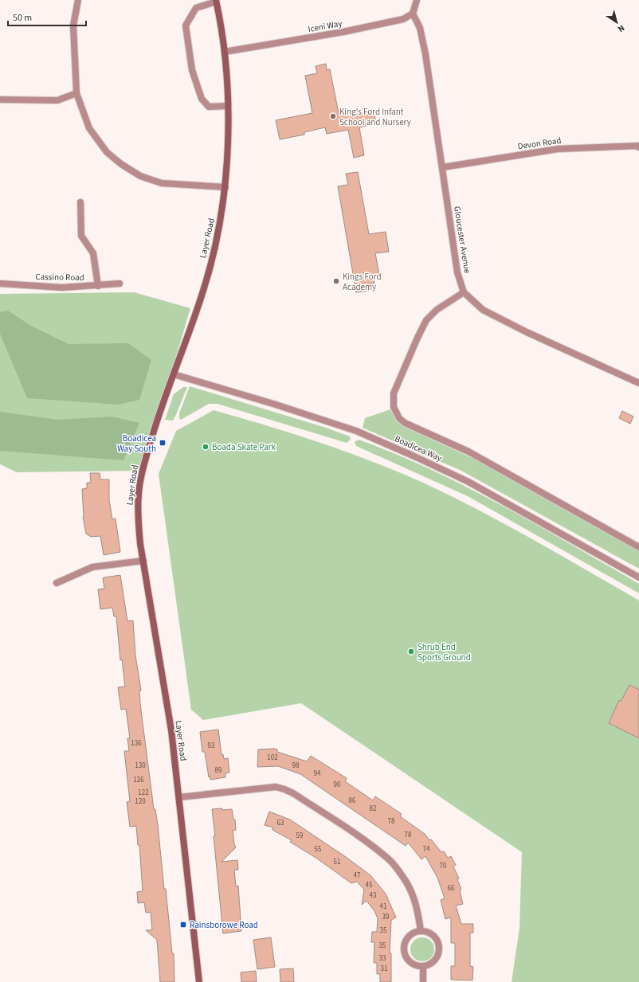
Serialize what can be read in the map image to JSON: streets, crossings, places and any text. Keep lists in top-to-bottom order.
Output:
{
  "streets": {
    "main road": ["Layer Road"],
    "street": [
      "Iceni Way",
      "Devon Road",
      "Gloucester Avenue",
      "Cassino Road",
      "Boadicea Way"
    ]
  },
  "crossings": [
    ["Iceni Way", "Layer Road"],
    ["Iceni Way", "Gloucester Avenue"],
    ["Devon Road", "Gloucester Avenue"],
    ["Layer Road", "Boadicea Way"],
    ["Gloucester Avenue", "Boadicea Way"]
  ],
  "places": {
    "other": [
      "King's Ford Infant School and Nursery",
      "Kings Ford Academy",
      "Boada Skate Park",
      "Shrub End Sports Ground"
    ],
    "transit": ["Boadicea Way South", "Rainsborowe Road"]
  },
  "house_numbers": [
    "136",
    "93",
    "102",
    "130",
    "98",
    "89",
    "94",
    "126",
    "90",
    "122",
    "86",
    "120",
    "82",
    "78",
    "63",
    "78",
    "59",
    "55",
    "74",
    "51",
    "70",
    "47",
    "45",
    "66",
    "43",
    "41",
    "39",
    "35",
    "35",
    "33",
    "31"
  ],
  "scale_bar": "50 m",
  "north": "bottom right"
}
